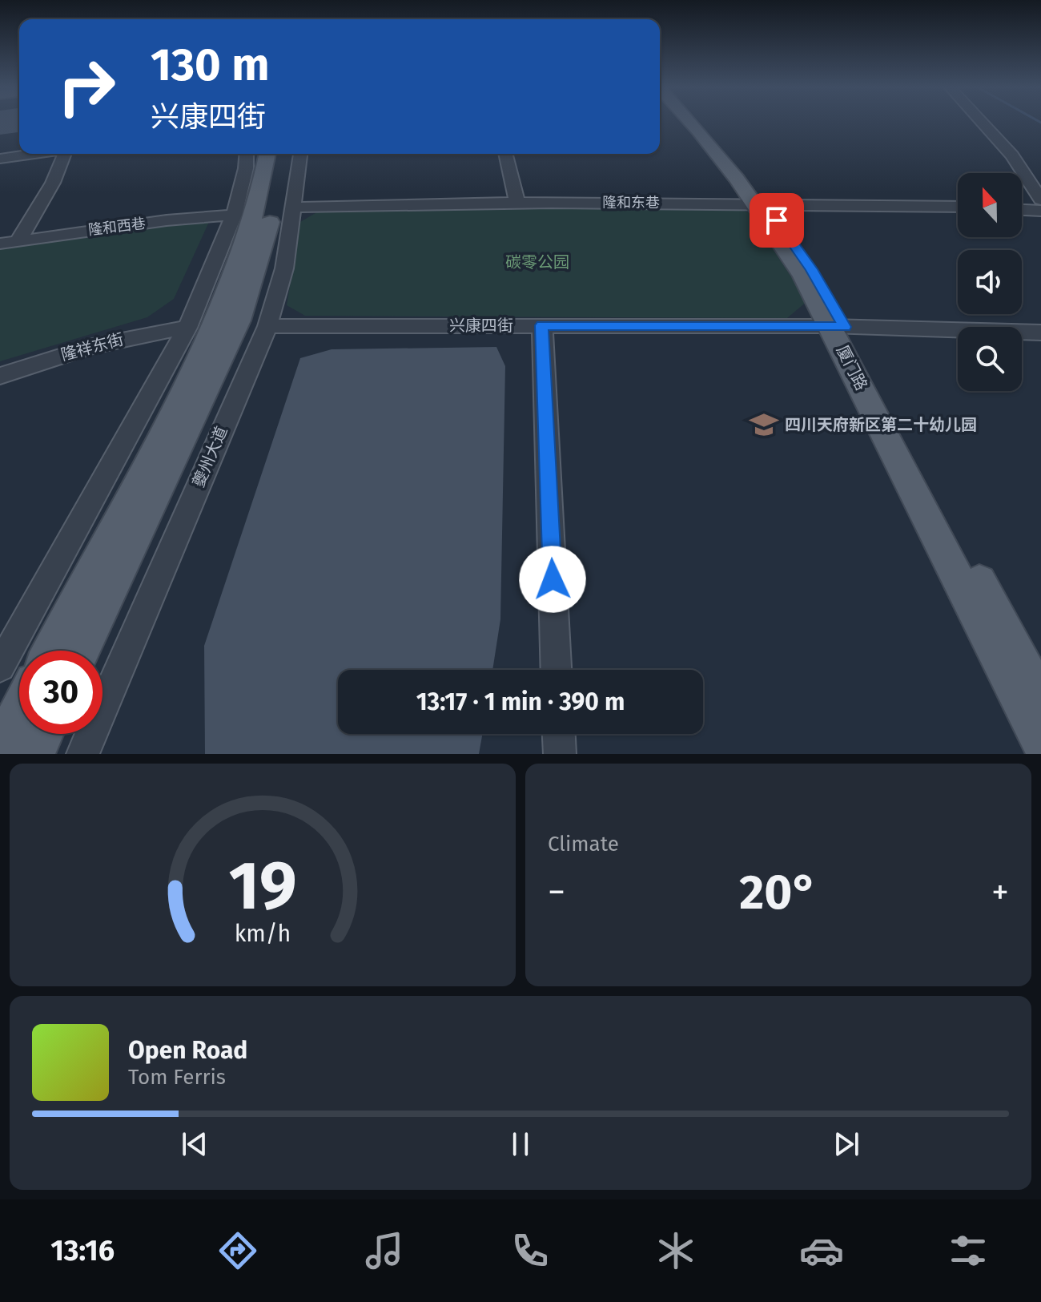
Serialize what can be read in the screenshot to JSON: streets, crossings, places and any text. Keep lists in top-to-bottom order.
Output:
{
  "streets": {
    "main road": ["厦门路", "夔州大道"],
    "street": [
      "隆和东巷",
      "隆和西巷",
      "兴康四街",
      "隆祥东街"
    ]
  },
  "crossings": [
    ["隆和东巷", "厦门路"],
    ["隆和东巷", "夔州大道"],
    ["兴康四街", "厦门路"],
    ["兴康四街", "夔州大道"]
  ],
  "parks": ["碳零公园"],
  "places": {
    "school or university": ["四川天府新区第二十幼儿园"]
  },
  "north": "top",
  "page": {
    "turn": ["130 m", "兴康四街"],
    "limit": "30",
    "trip": "13:17 · 1 min · 390 m",
    "tile": "Climate",
    "heat": ["−", "20°", "+"],
    "song": ["Open Road", "Tom Ferris"],
    "tabs": "13:16",
    "gauge": ["19", "km/h"]
  }
}
